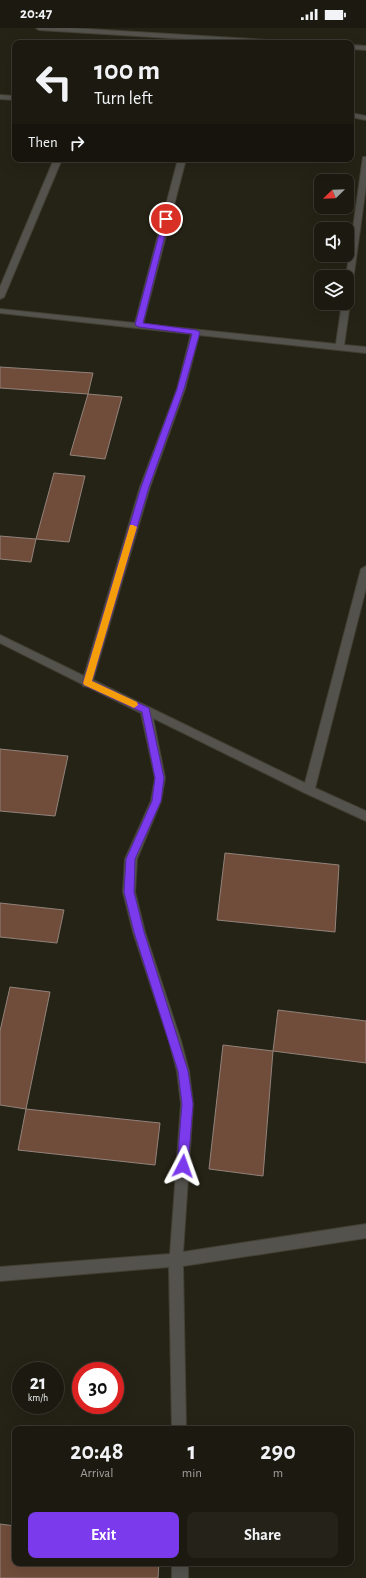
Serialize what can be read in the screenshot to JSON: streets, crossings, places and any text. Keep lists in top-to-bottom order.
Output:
{
  "north": "bottom left",
  "page": {
    "status": "20:47",
    "turn": ["100 m", "Turn left"],
    "then": "Then",
    "speed": "21 km/h",
    "limit": "30",
    "eta": [
      "20:48",
      "Arrival",
      "1",
      "min",
      "290",
      "m"
    ],
    "buttons": ["Exit", "Share"]
  }
}
